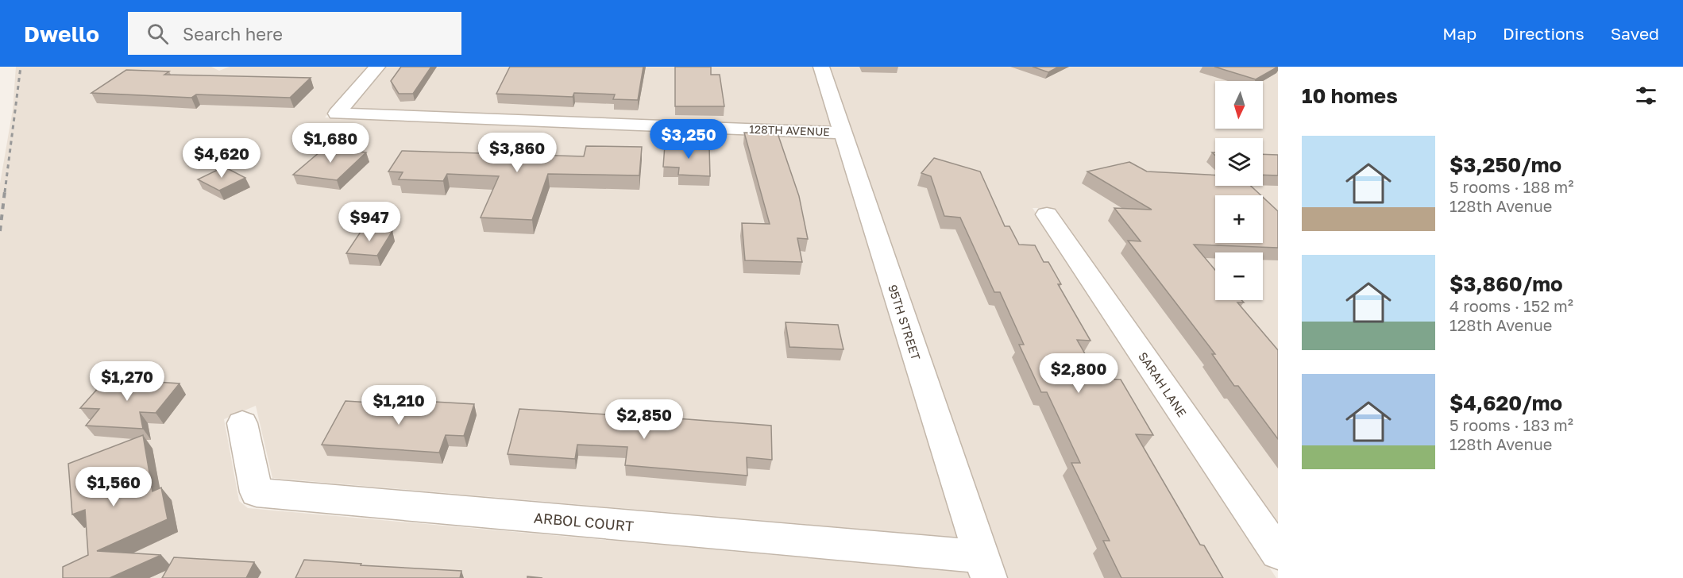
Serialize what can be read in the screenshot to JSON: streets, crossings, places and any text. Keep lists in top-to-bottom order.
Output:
{
  "streets": {
    "street": [
      "128TH AVENUE",
      "95TH STREET",
      "SARAH LANE",
      "ARBOL COURT"
    ]
  },
  "crossings": [
    ["128TH AVENUE", "95TH STREET"],
    ["95TH STREET", "ARBOL COURT"]
  ],
  "north": "bottom",
  "page": {
    "header": "Dwello",
    "search": "Search here",
    "nav": ["Map", "Directions", "Saved"],
    "heading": "10 homes",
    "map_buttons": ["+", "−"],
    "price": [
      "$3,250",
      "$1,680",
      "$3,860",
      "$4,620",
      "$947",
      "$2,800",
      "$1,270",
      "$1,210",
      "$2,850",
      "$1,560"
    ],
    "list": [
      {
        "name": "$3,250/mo",
        "note": "5 rooms · 188 m² · 128th Avenue"
      },
      {
        "name": "$3,860/mo",
        "note": "4 rooms · 152 m² · 128th Avenue"
      },
      {
        "name": "$4,620/mo",
        "note": "5 rooms · 183 m² · 128th Avenue"
      }
    ]
  }
}
